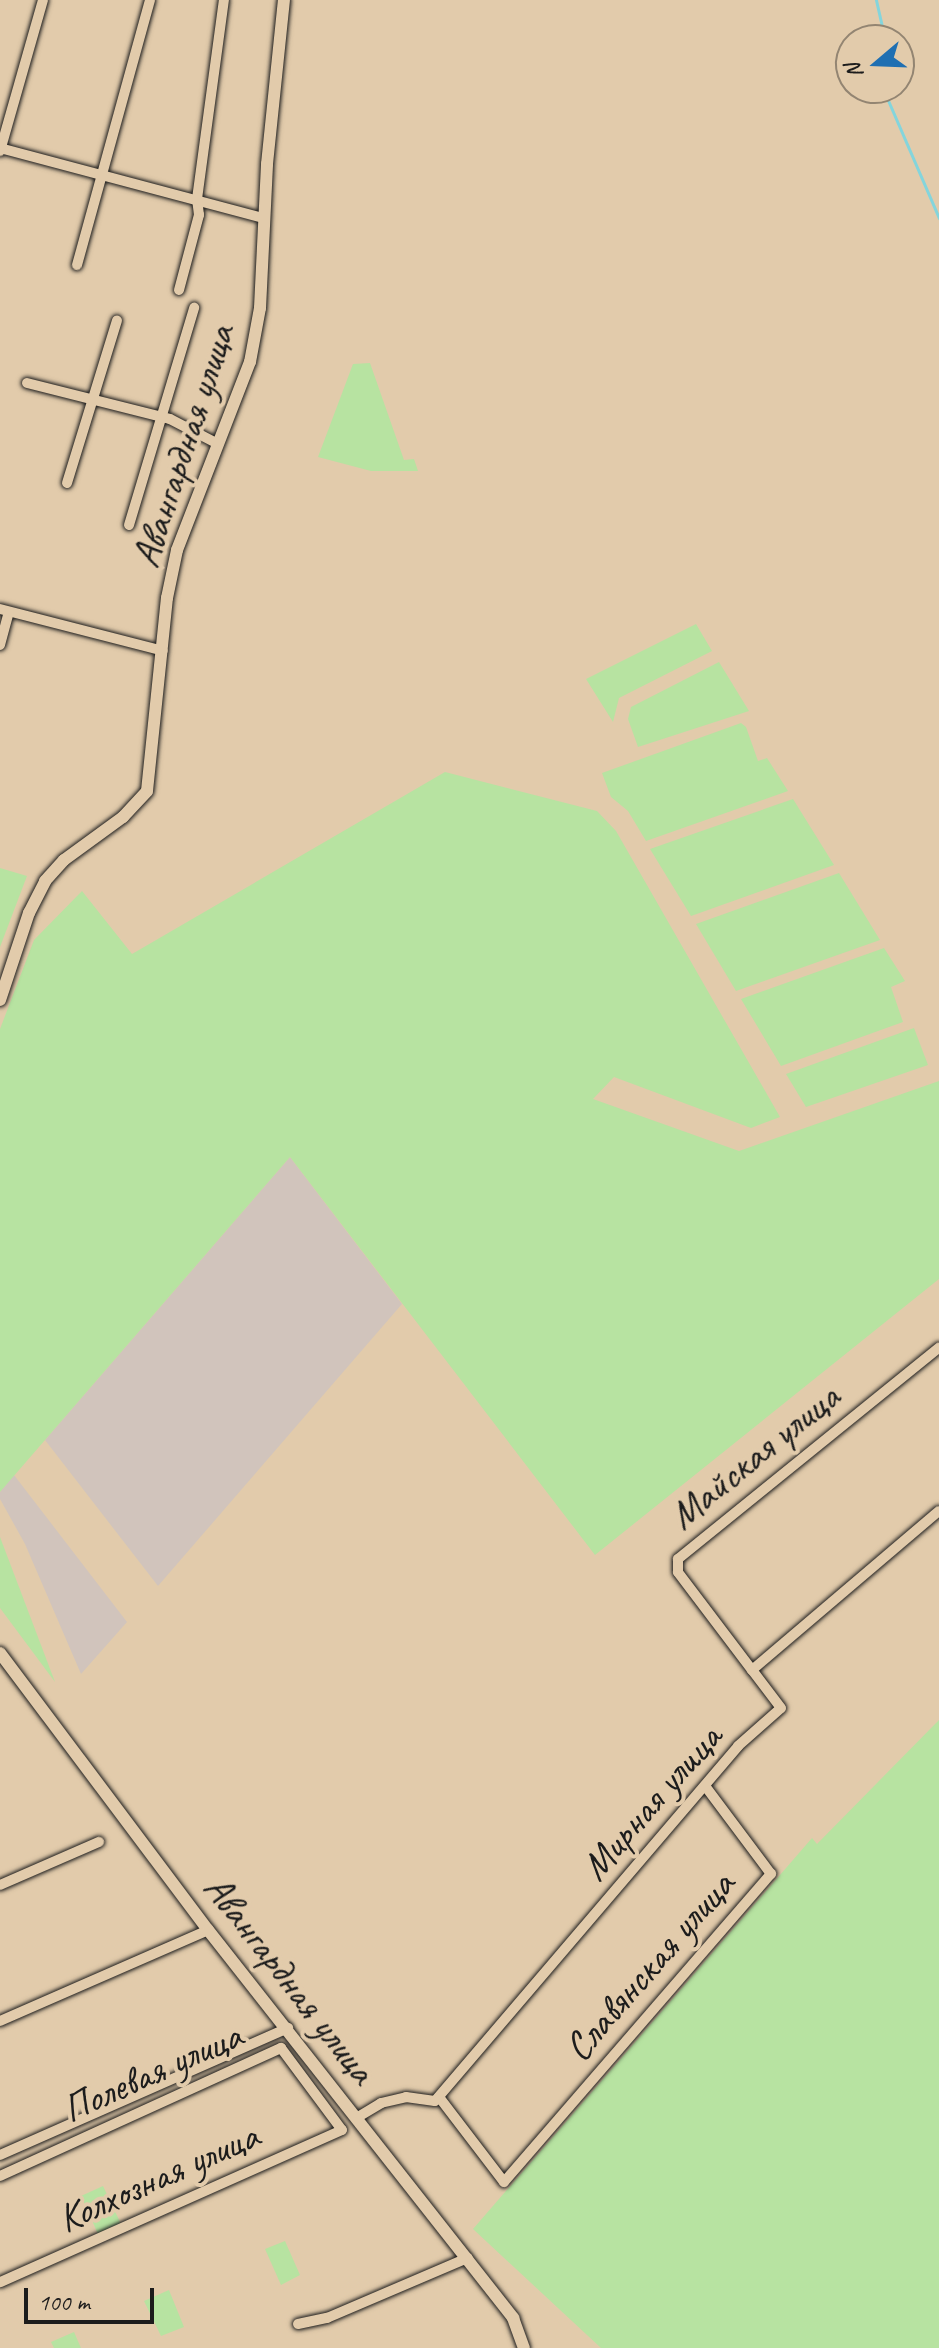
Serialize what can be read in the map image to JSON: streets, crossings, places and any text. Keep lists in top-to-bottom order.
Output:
{
  "streets": {
    "main road": ["Авангардная улица"],
    "street": [
      "Майская улица",
      "Мирная улица",
      "Славянская улица",
      "Полевая улица",
      "Колхозная улица"
    ]
  },
  "crossings": [
    ["Майская улица", "Мирная улица"],
    ["Мирная улица", "Славянская улица"],
    ["Полевая улица", "Колхозная улица"]
  ],
  "scale_bar": "100 m",
  "north": "left"
}
